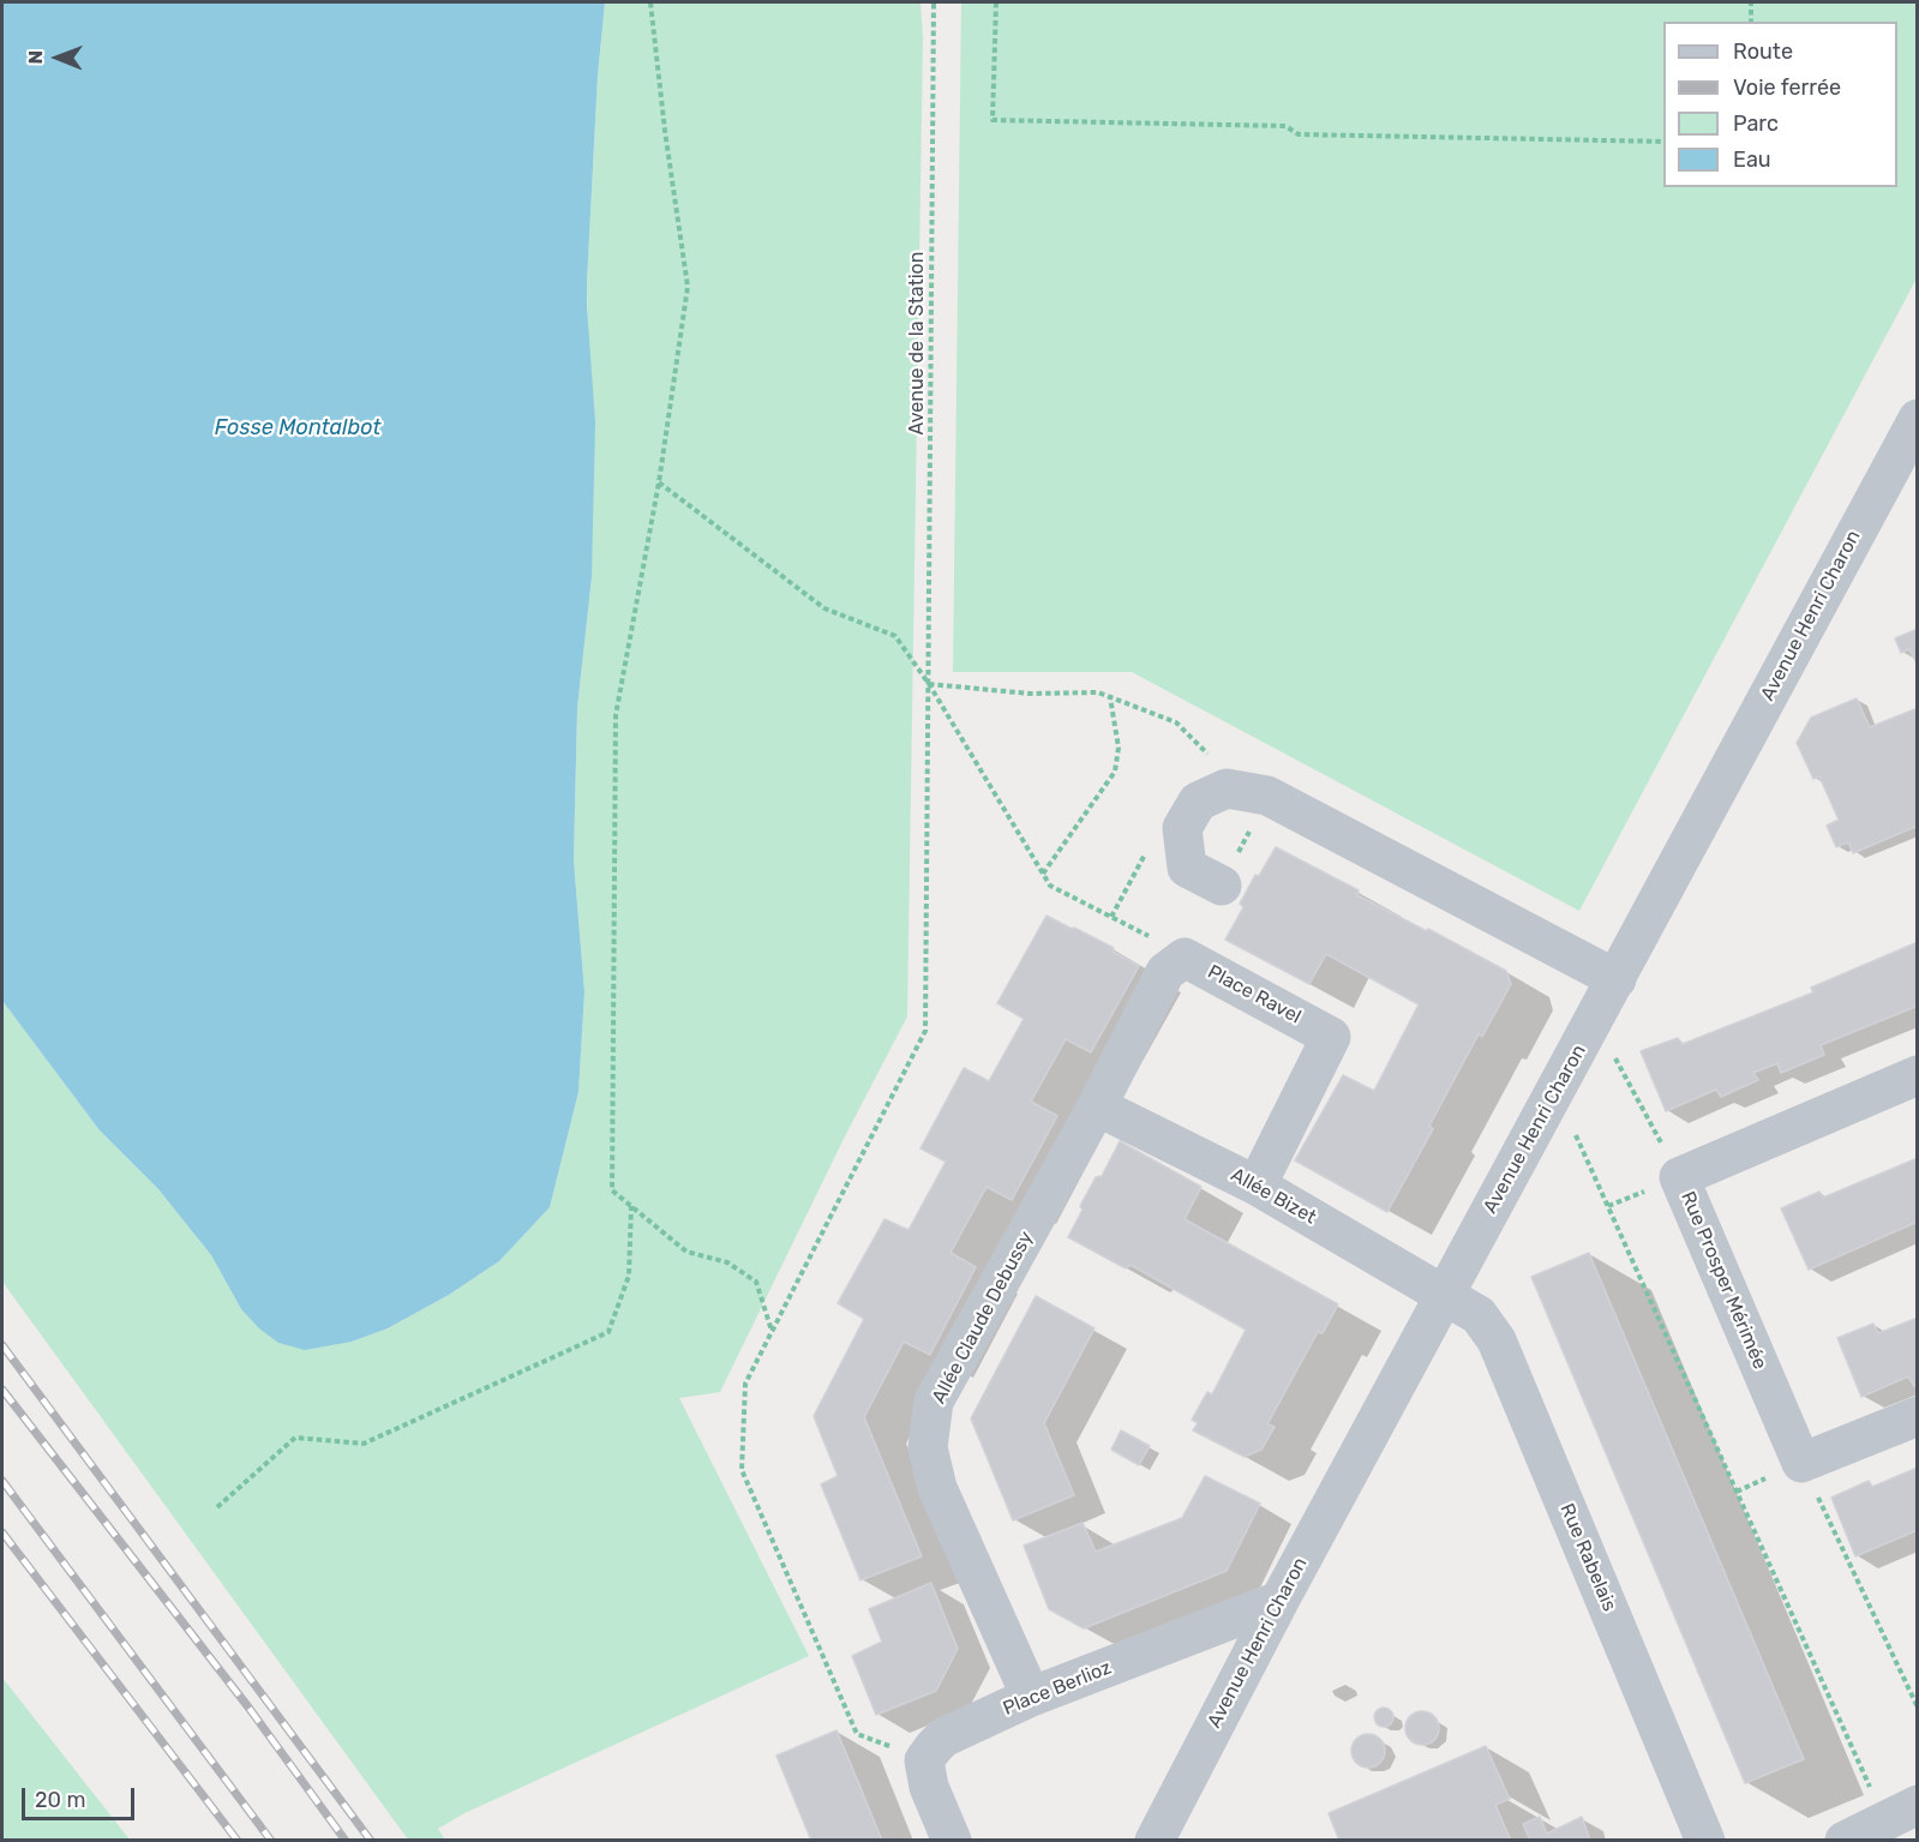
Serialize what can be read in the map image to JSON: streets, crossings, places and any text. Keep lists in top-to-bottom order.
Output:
{
  "streets": {
    "street": [
      "Avenue Henri Charon",
      "Place Ravel",
      "Allée Bizet",
      "Rue Prosper Mérimée",
      "Allée Claude Debussy",
      "Rue Rabelais",
      "Place Berlioz"
    ],
    "path": ["Avenue de la Station"]
  },
  "crossings": [
    ["Avenue de la Station", "Place Berlioz"],
    ["Avenue Henri Charon", "Allée Bizet"],
    ["Avenue Henri Charon", "Rue Rabelais"],
    ["Avenue Henri Charon", "Place Berlioz"],
    ["Place Ravel", "Allée Bizet"],
    ["Place Ravel", "Allée Claude Debussy"],
    ["Allée Bizet", "Allée Claude Debussy"],
    ["Allée Bizet", "Rue Rabelais"],
    ["Allée Claude Debussy", "Place Berlioz"]
  ],
  "water": ["Fosse Montalbot"],
  "legend": [
    "Route",
    "Voie ferrée",
    "Parc",
    "Eau"
  ],
  "scale_bar": "20 m",
  "north": "left"
}
